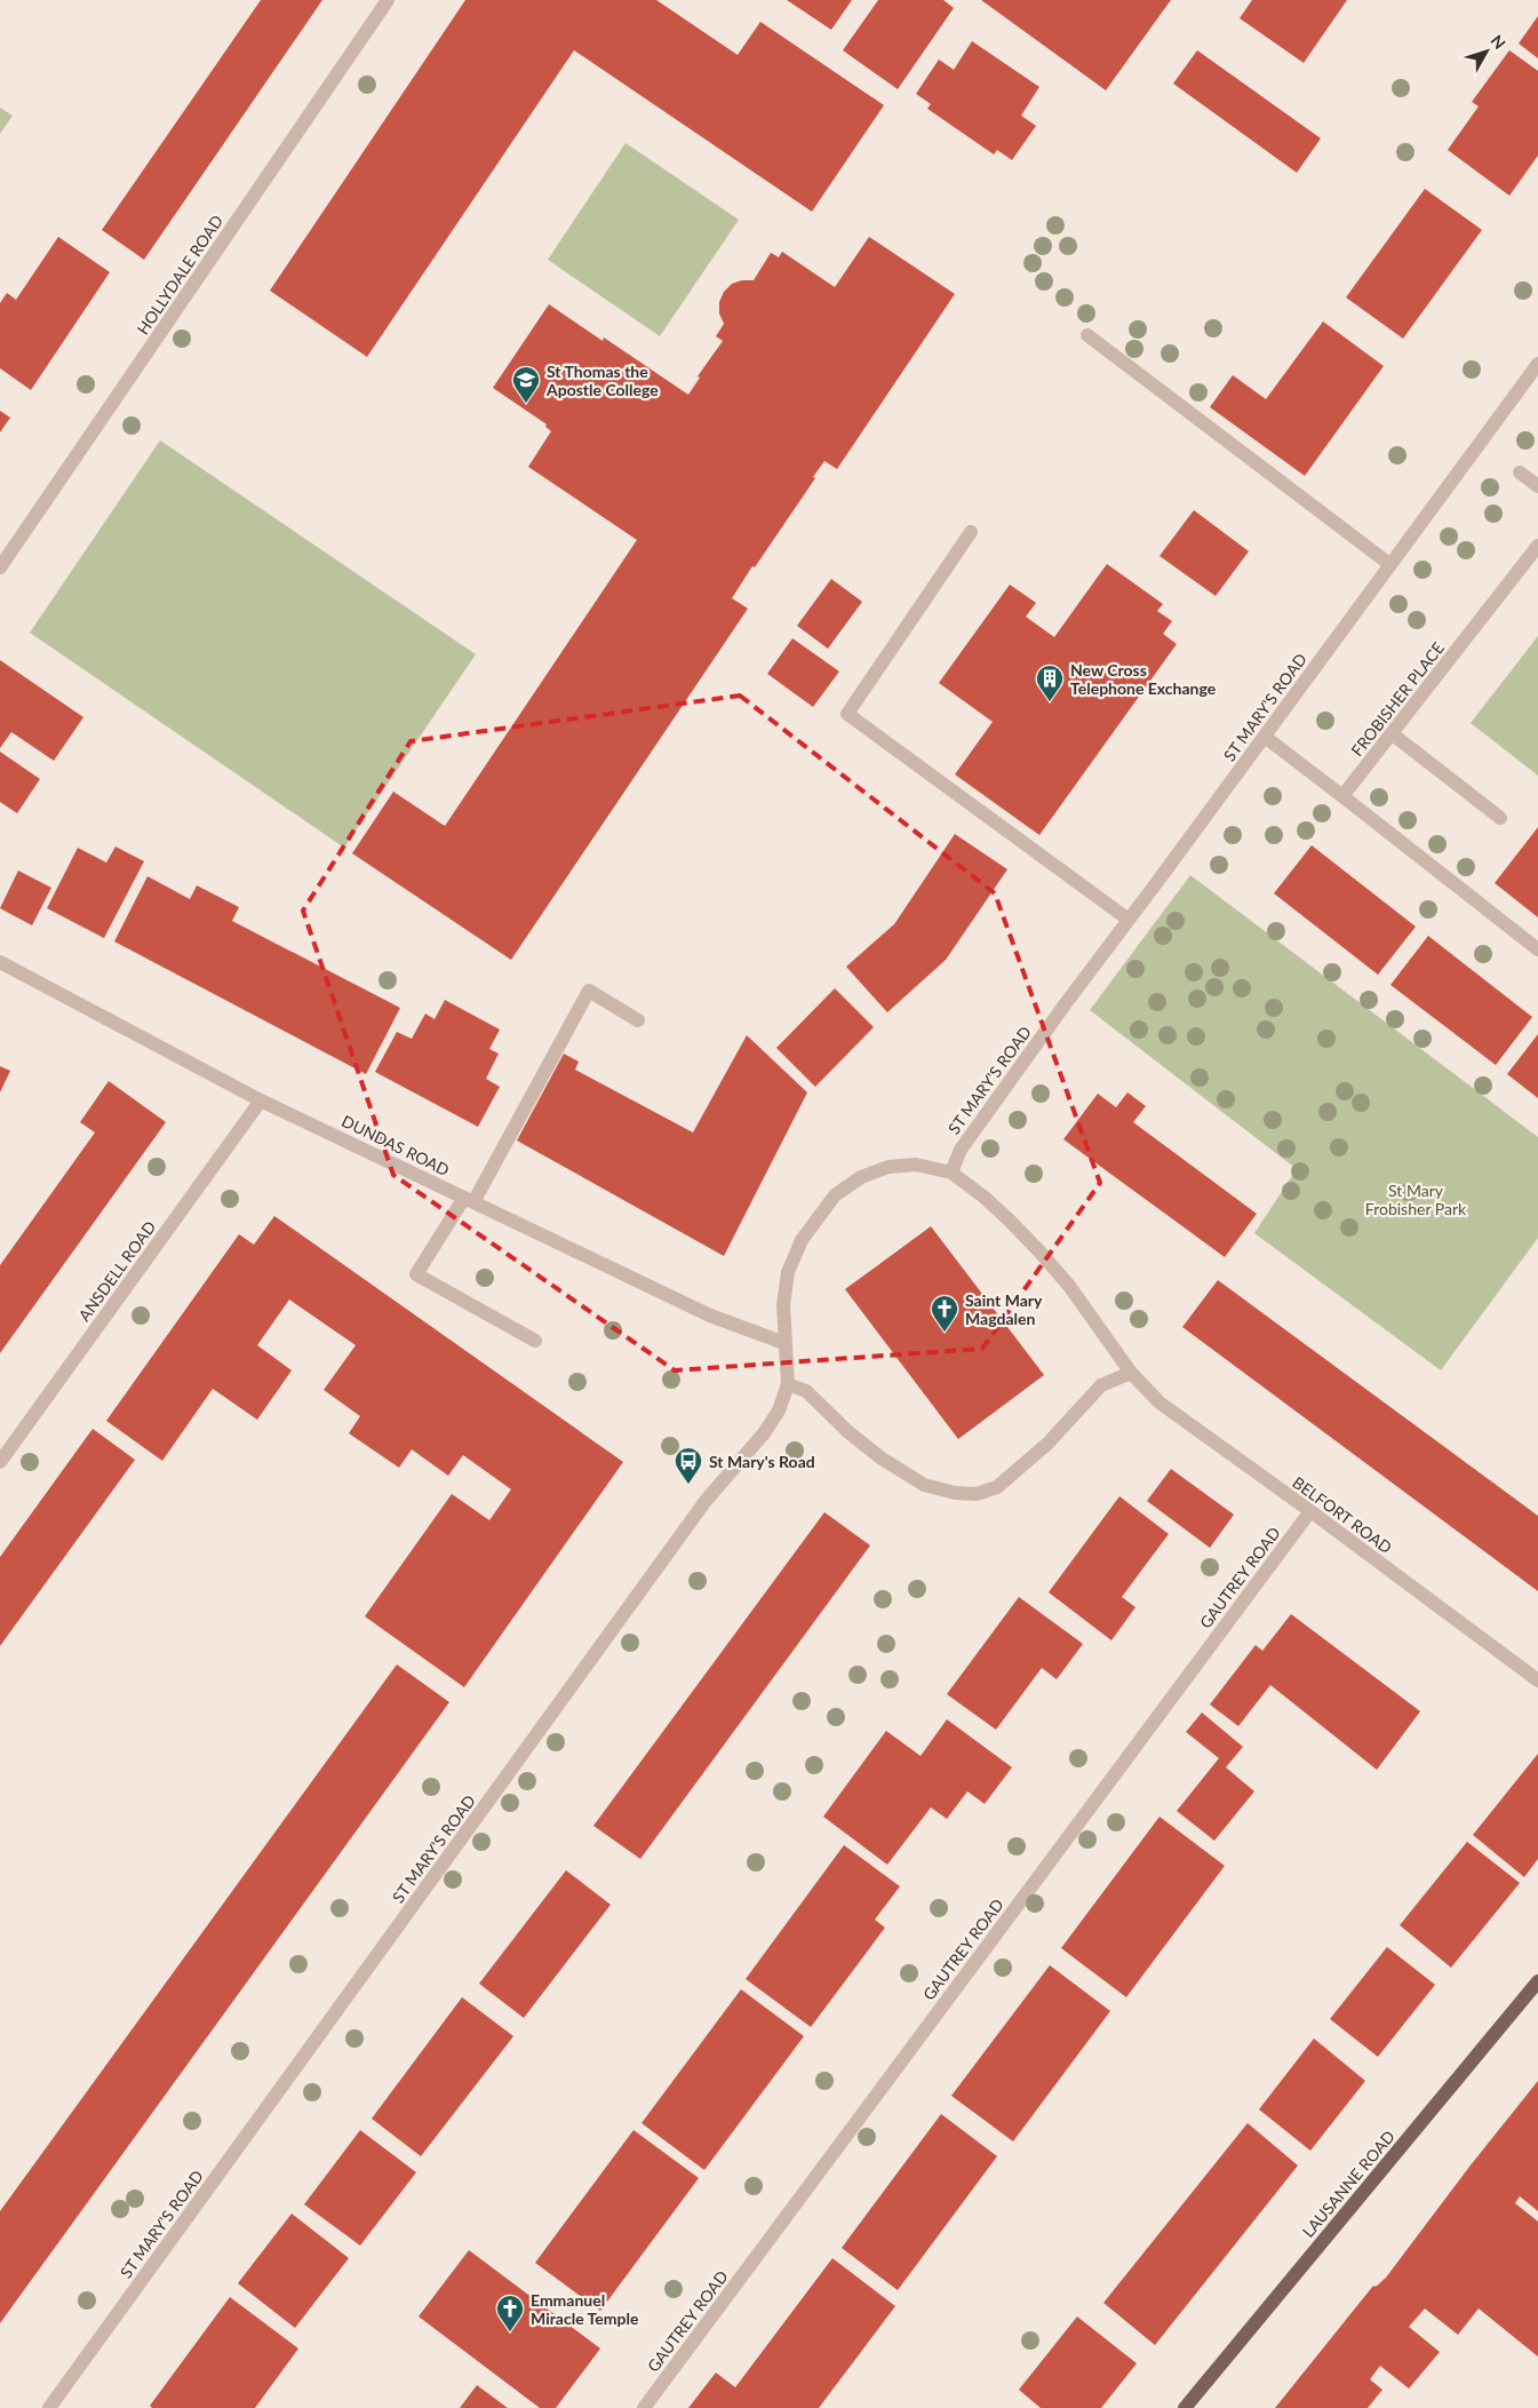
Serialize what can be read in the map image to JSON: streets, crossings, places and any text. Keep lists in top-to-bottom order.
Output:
{
  "streets": {
    "main road": ["LAUSANNE ROAD"],
    "street": [
      "HOLLYDALE ROAD",
      "FROBISHER PLACE",
      "ST MARY'S ROAD",
      "DUNDAS ROAD",
      "ANSDELL ROAD",
      "BELFORT ROAD",
      "GAUTREY ROAD"
    ]
  },
  "crossings": [
    ["ST MARY'S ROAD", "DUNDAS ROAD"],
    ["ST MARY'S ROAD", "BELFORT ROAD"],
    ["DUNDAS ROAD", "ANSDELL ROAD"],
    ["BELFORT ROAD", "GAUTREY ROAD"]
  ],
  "parks": ["St Mary Frobisher Park"],
  "places": {
    "school or university": ["St Thomas the Apostle College"],
    "building": ["New Cross Telephone Exchange"],
    "church": ["Saint Mary Magdalen", "Emmanuel Miracle Temple"],
    "bus stop": ["St Mary's Road"]
  },
  "north": "top right"
}
